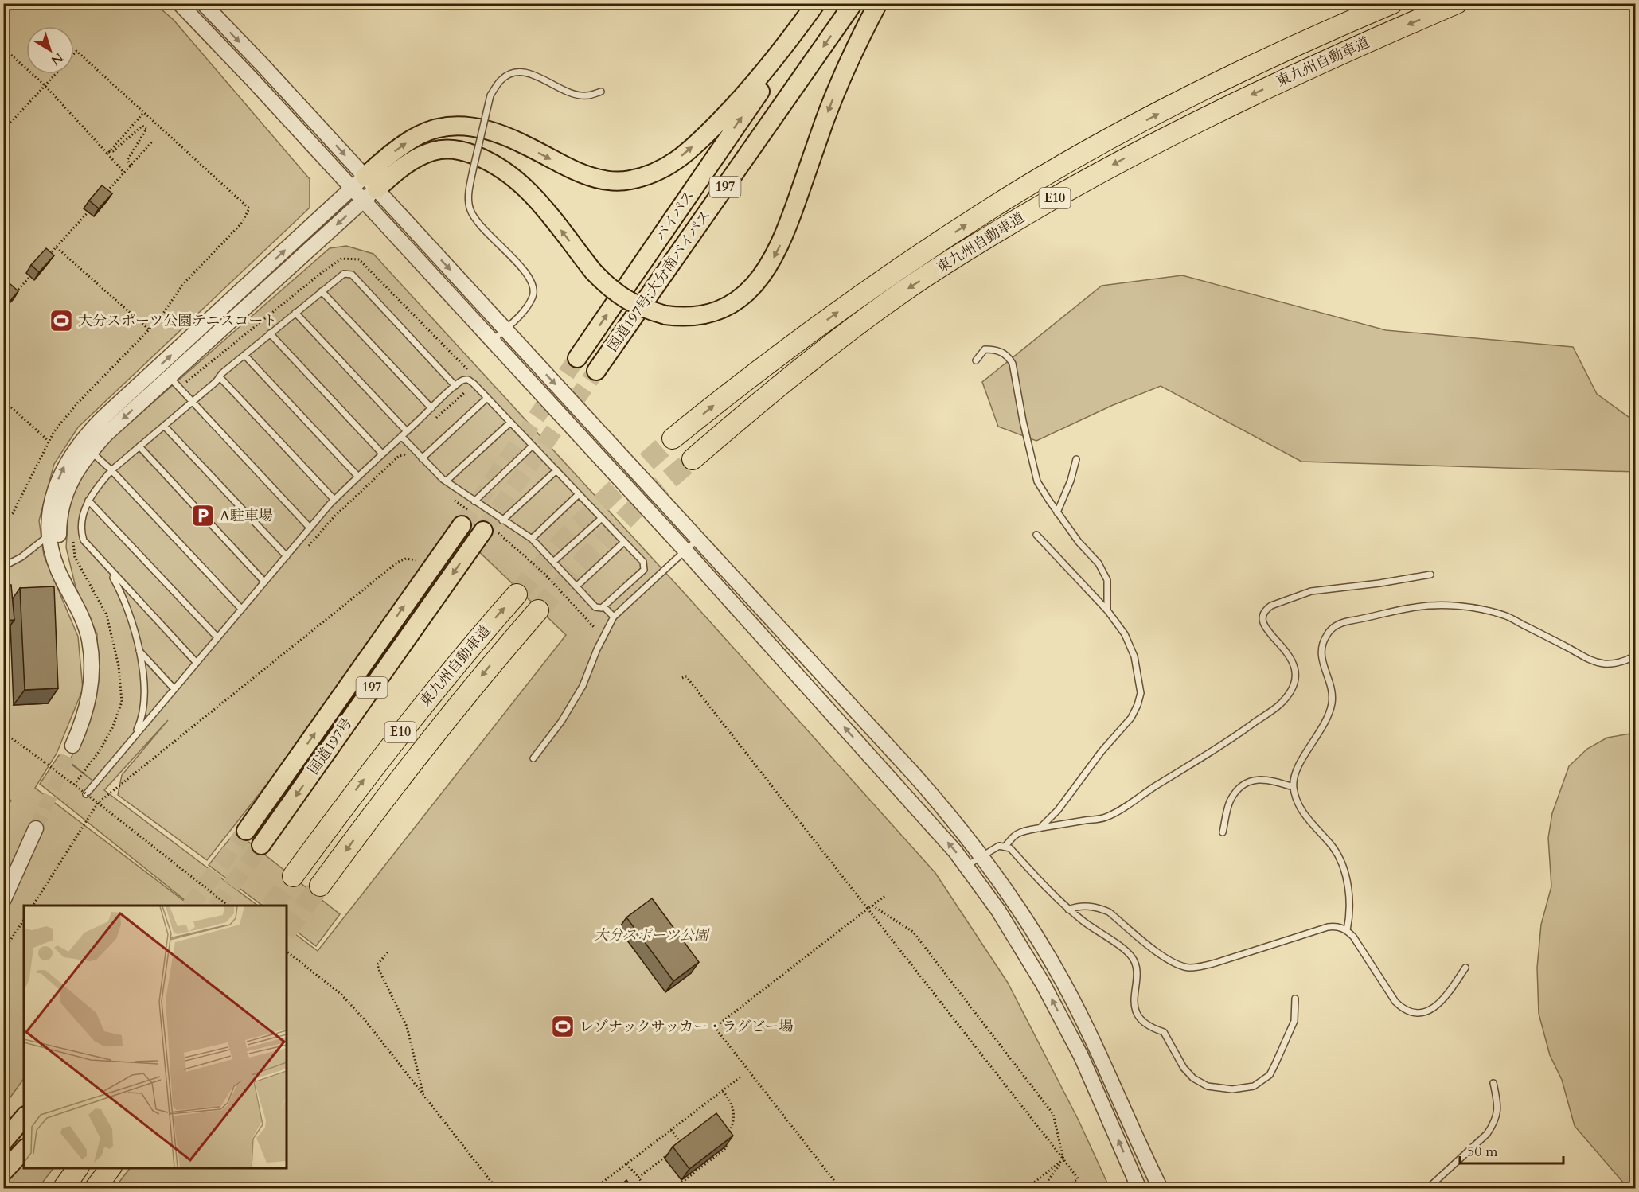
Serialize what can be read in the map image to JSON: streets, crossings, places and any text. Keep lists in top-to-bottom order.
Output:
{
  "streets": {
    "highway": [
      "東九州自動車道",
      "197",
      "E10",
      "バイパス",
      "国道197号;大分南バイパス",
      "国道197号"
    ]
  },
  "one_way": ["バイパス", "国道197号;大分南バイパス"],
  "parks": ["大分スポーツ公園"],
  "places": {
    "sports": ["大分スポーツ公園テニスコート", "レゾナックサッカー・ラグビー場"],
    "parking": ["A駐車場"]
  },
  "scale_bar": "50 m",
  "north": "bottom right"
}
